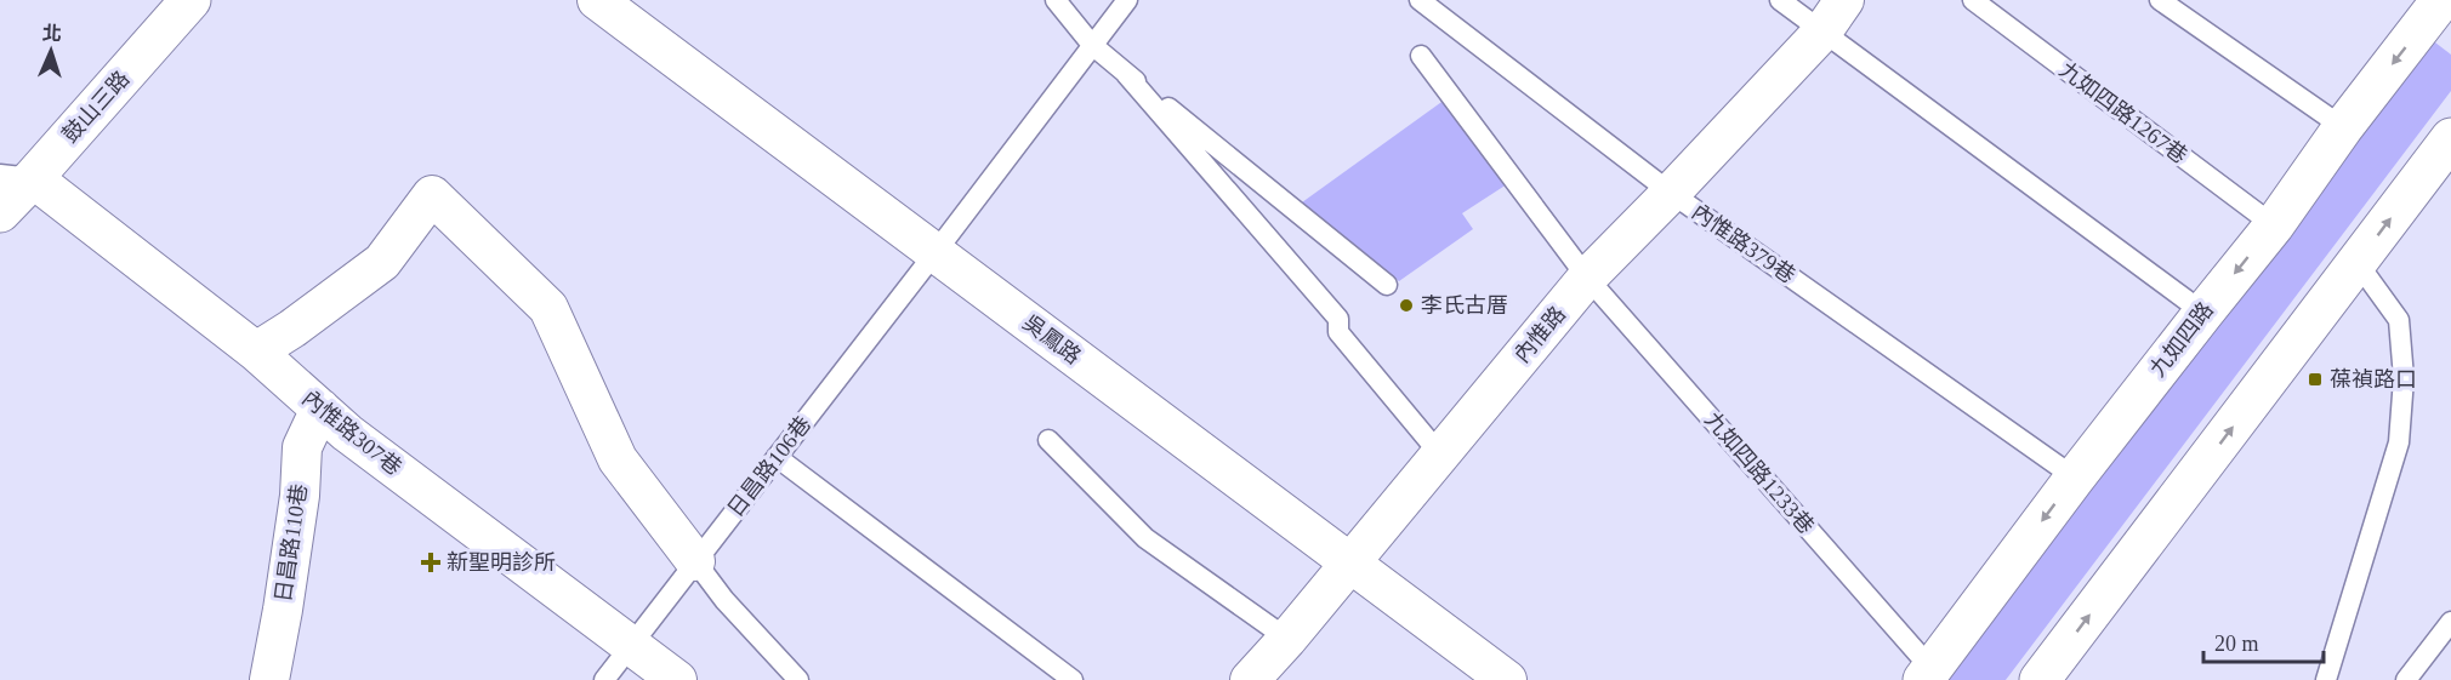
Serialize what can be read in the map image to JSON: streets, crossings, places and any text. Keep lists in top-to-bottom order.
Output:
{
  "streets": {
    "street": [
      "鼓山三路",
      "內惟路",
      "吳鳳路",
      "九如四路",
      "內惟路307巷",
      "日昌路110巷"
    ],
    "lane": [
      "九如四路1267巷",
      "內惟路379巷",
      "日昌路106巷",
      "九如四路1233巷"
    ]
  },
  "crossings": [
    ["鼓山三路", "內惟路307巷"],
    ["九如四路1267巷", "九如四路"],
    ["內惟路379巷", "內惟路"],
    ["內惟路379巷", "九如四路"],
    ["內惟路", "吳鳳路"],
    ["內惟路", "九如四路1233巷"],
    ["吳鳳路", "日昌路106巷"],
    ["九如四路", "九如四路1233巷"],
    ["內惟路307巷", "日昌路106巷"],
    ["內惟路307巷", "日昌路110巷"]
  ],
  "places": {
    "other": ["李氏古厝"],
    "transit": ["葆禎路口"],
    "health": ["新聖明診所"]
  },
  "scale_bar": "20 m",
  "north": "top"
}
